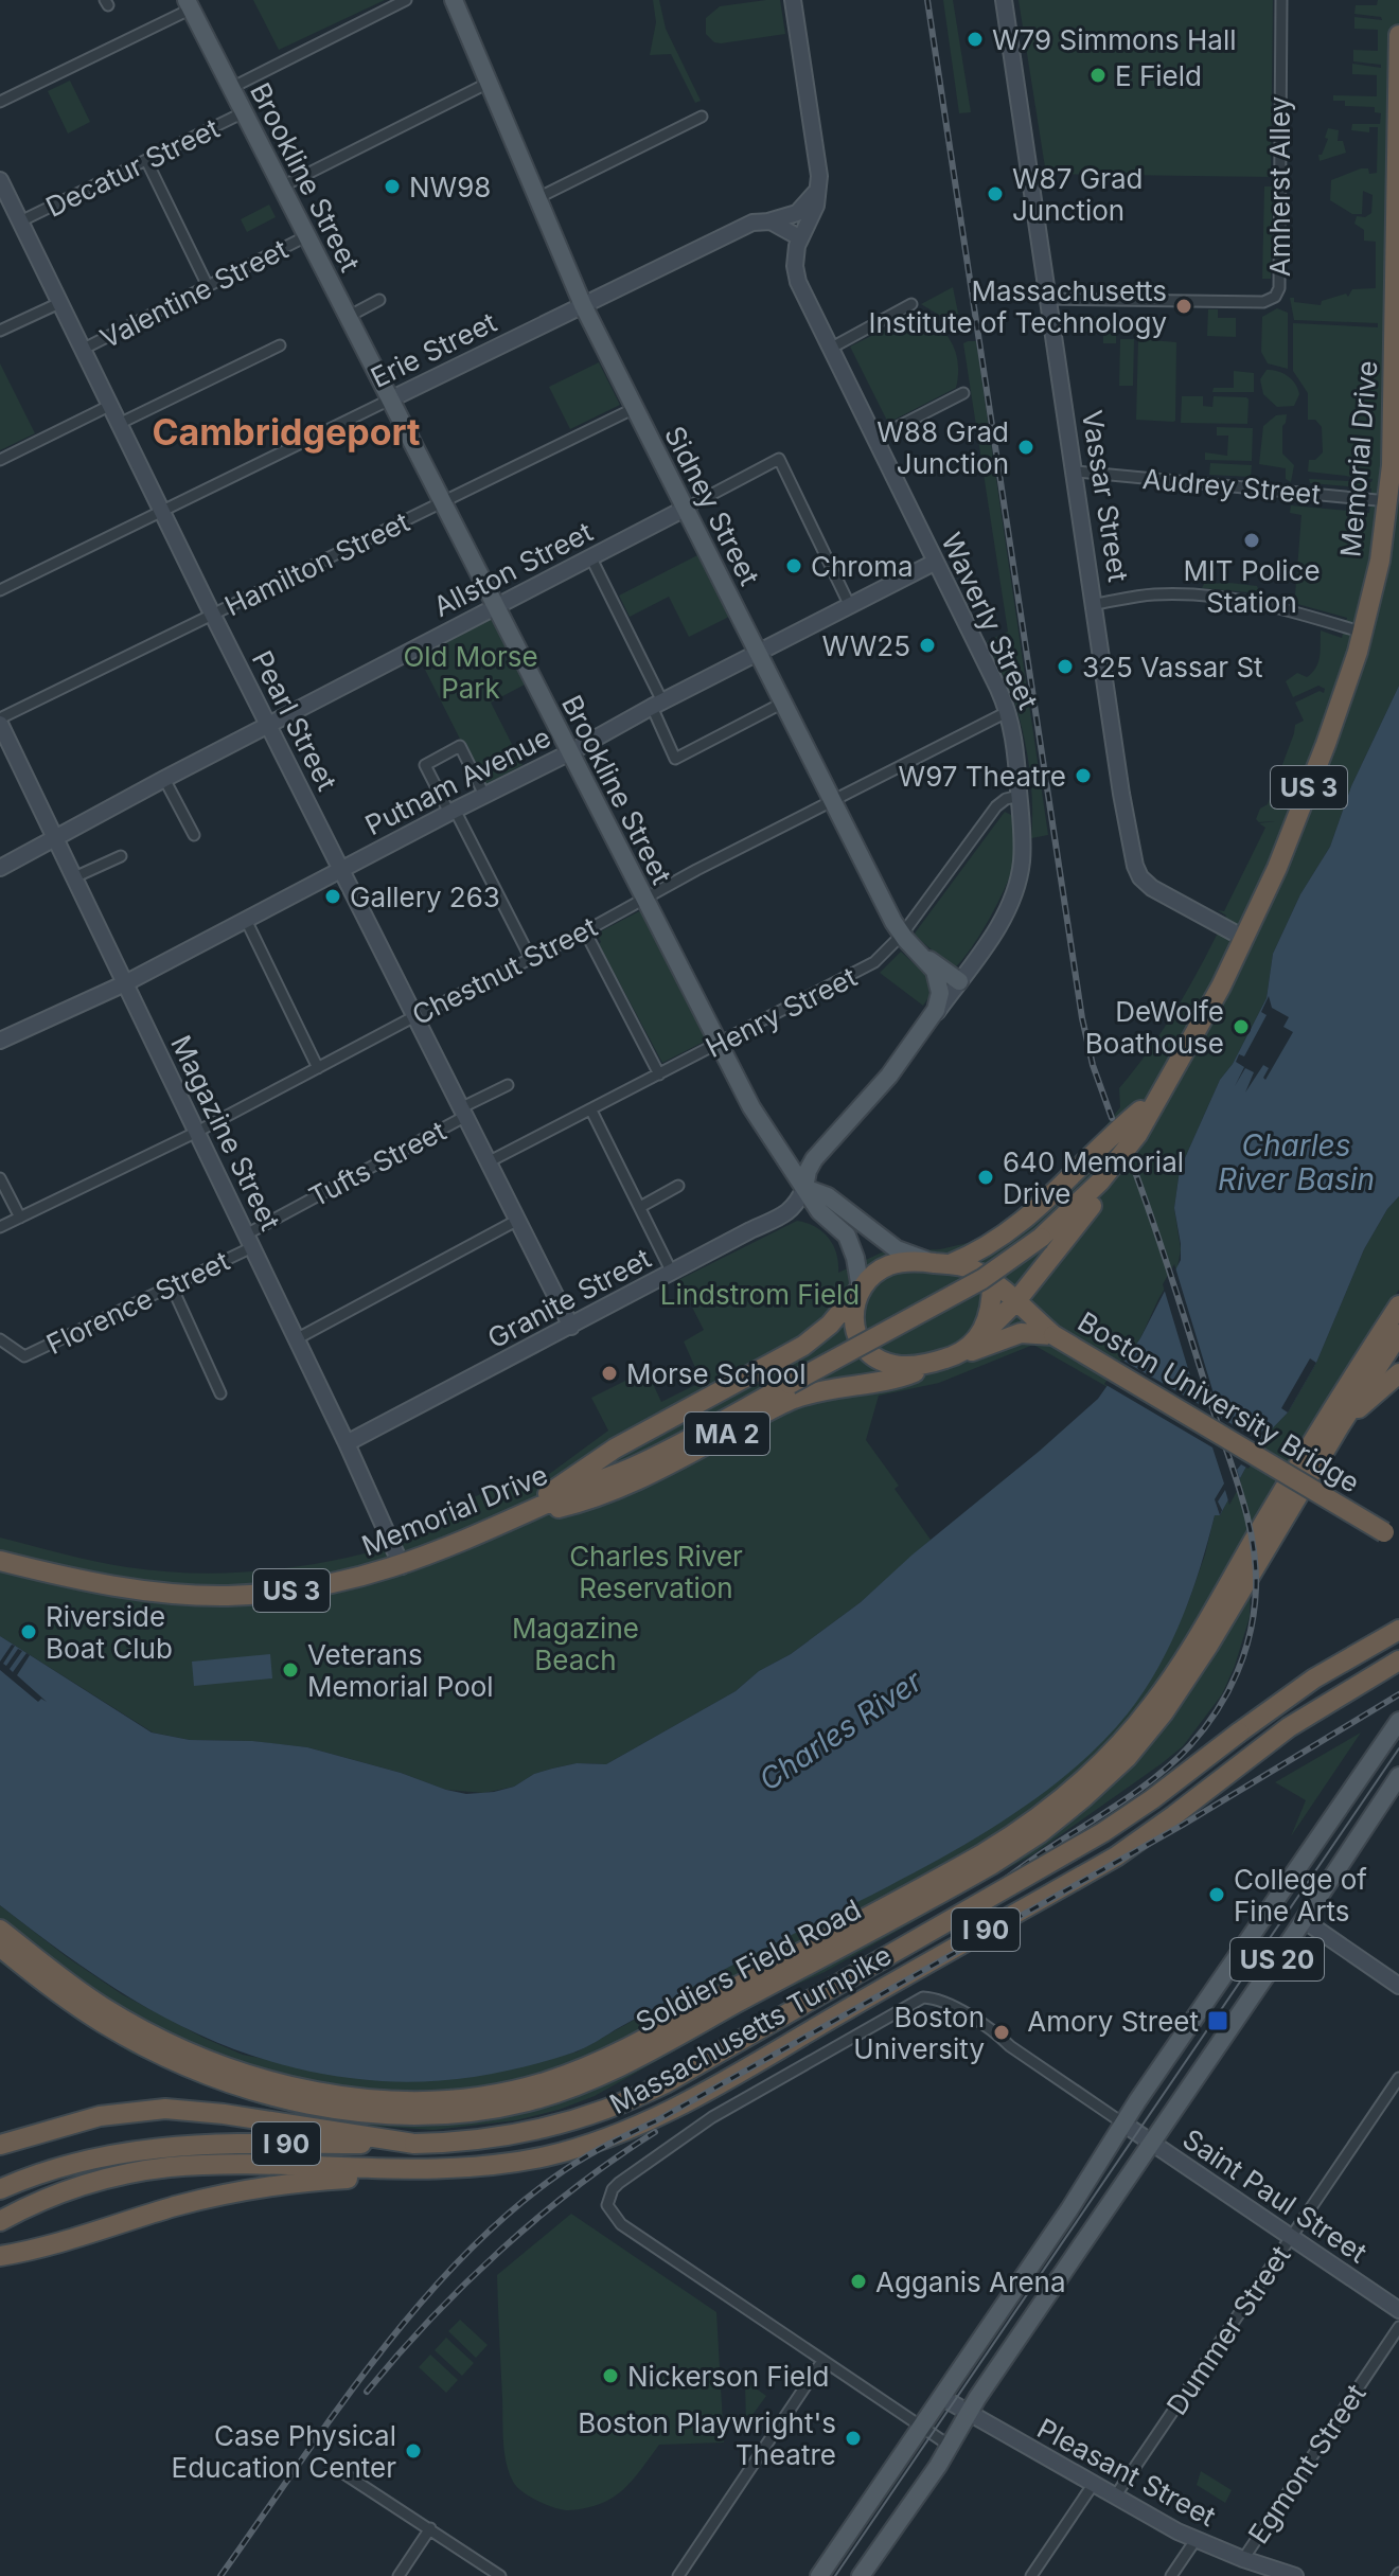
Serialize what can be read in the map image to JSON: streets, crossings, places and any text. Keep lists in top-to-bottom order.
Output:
{
  "streets": {
    "highway": [
      "Memorial Drive",
      "US 3",
      "Boston University Bridge",
      "MA 2",
      "I 90",
      "Soldiers Field Road",
      "Massachusetts Turnpike"
    ],
    "main road": [
      "Brookline Street",
      "Sidney Street",
      "Waverly Street",
      "US 20"
    ],
    "street": [
      "Decatur Street",
      "Amherst Alley",
      "Valentine Street",
      "Erie Street",
      "Audrey Street",
      "Vassar Street",
      "Hamilton Street",
      "Allston Street",
      "Pearl Street",
      "Putnam Avenue",
      "Chestnut Street",
      "Henry Street",
      "Magazine Street",
      "Tufts Street",
      "Granite Street",
      "Florence Street",
      "Saint Paul Street",
      "Dummer Street",
      "Egmont Street",
      "Pleasant Street"
    ]
  },
  "crossings": [
    ["Decatur Street", "Brookline Street"],
    ["Decatur Street", "Pearl Street"],
    ["Brookline Street", "Valentine Street"],
    ["Brookline Street", "Erie Street"],
    ["Brookline Street", "Hamilton Street"],
    ["Brookline Street", "Allston Street"],
    ["Brookline Street", "Waverly Street"],
    ["Brookline Street", "Putnam Avenue"],
    ["Brookline Street", "Chestnut Street"],
    ["Brookline Street", "Henry Street"],
    ["Brookline Street", "Granite Street"],
    ["Brookline Street", "Boston University Bridge"],
    ["Brookline Street", "MA 2"],
    ["Amherst Alley", "Vassar Street"],
    ["Valentine Street", "Pearl Street"],
    ["Erie Street", "Sidney Street"],
    ["Erie Street", "Pearl Street"],
    ["Memorial Drive", "Audrey Street"],
    ["Memorial Drive", "Vassar Street"],
    ["Memorial Drive", "Magazine Street"],
    ["Memorial Drive", "MA 2"],
    ["Audrey Street", "Vassar Street"],
    ["Sidney Street", "Hamilton Street"],
    ["Sidney Street", "Allston Street"],
    ["Sidney Street", "Waverly Street"],
    ["Sidney Street", "Putnam Avenue"],
    ["Sidney Street", "Chestnut Street"],
    ["Sidney Street", "Henry Street"],
    ["Hamilton Street", "Pearl Street"],
    ["Hamilton Street", "Magazine Street"],
    ["Allston Street", "Pearl Street"],
    ["Allston Street", "Putnam Avenue"],
    ["Allston Street", "Magazine Street"],
    ["Waverly Street", "Putnam Avenue"],
    ["Waverly Street", "Chestnut Street"],
    ["Waverly Street", "Henry Street"],
    ["Waverly Street", "Granite Street"],
    ["Pearl Street", "Putnam Avenue"],
    ["Pearl Street", "Chestnut Street"],
    ["Pearl Street", "Henry Street"],
    ["Pearl Street", "Tufts Street"],
    ["Pearl Street", "Granite Street"],
    ["Putnam Avenue", "Magazine Street"],
    ["Chestnut Street", "Magazine Street"],
    ["Magazine Street", "Tufts Street"],
    ["Magazine Street", "Granite Street"],
    ["Magazine Street", "Florence Street"],
    ["Tufts Street", "Florence Street"],
    ["Boston University Bridge", "MA 2"],
    ["US 20", "Saint Paul Street"],
    ["US 20", "Pleasant Street"],
    ["Saint Paul Street", "Dummer Street"],
    ["Dummer Street", "Pleasant Street"],
    ["Egmont Street", "Pleasant Street"]
  ],
  "districts": ["Cambridgeport"],
  "water": ["Charles River Basin", "Charles River"],
  "parks": [
    "Old Morse Park",
    "Lindstrom Field",
    "Charles River Reservation",
    "Magazine Beach"
  ],
  "places": {
    "other": [
      "W79 Simmons Hall",
      "E Field",
      "NW98",
      "W87 Grad Junction",
      "Massachusetts Institute of Technology",
      "W88 Grad Junction",
      "MIT Police Station",
      "Chroma",
      "WW25",
      "325 Vassar St",
      "W97 Theatre",
      "Gallery 263",
      "DeWolfe Boathouse",
      "640 Memorial Drive",
      "Morse School",
      "Riverside Boat Club",
      "Veterans Memorial Pool",
      "College of Fine Arts",
      "Boston University",
      "Agganis Arena",
      "Nickerson Field",
      "Boston Playwright's Theatre",
      "Case Physical Education Center"
    ],
    "transit": ["Amory Street"]
  }
}
